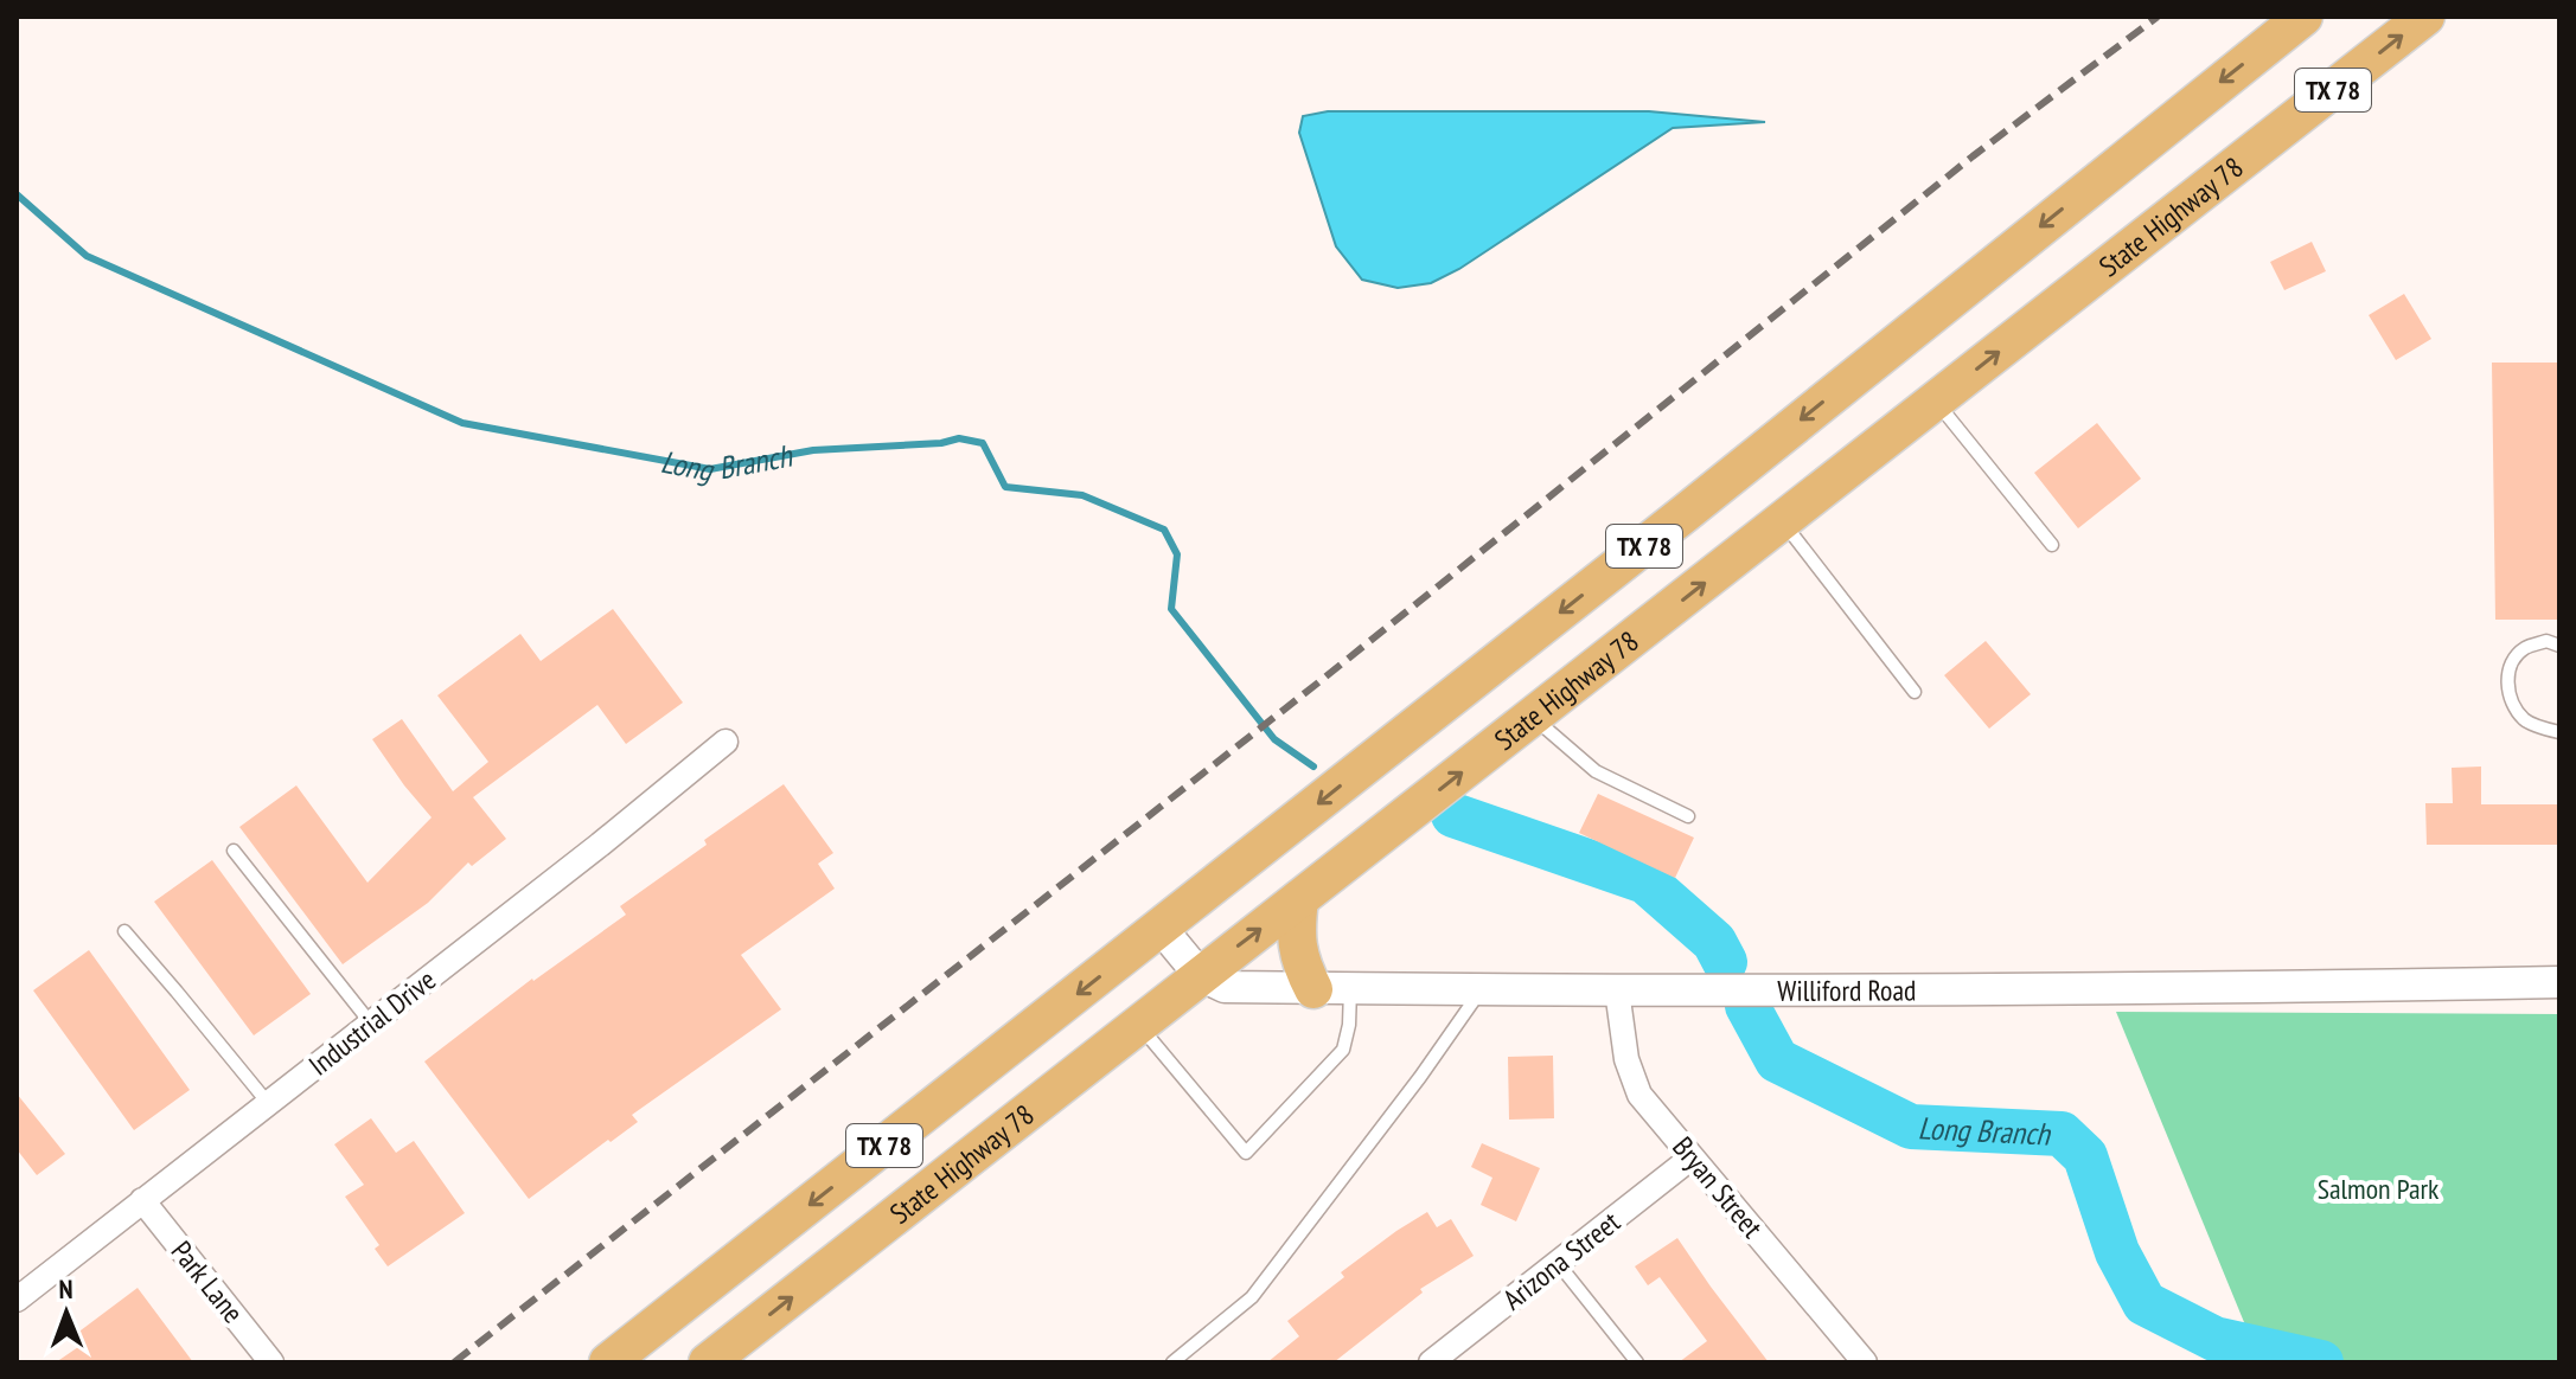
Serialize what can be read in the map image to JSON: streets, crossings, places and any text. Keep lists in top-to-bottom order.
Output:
{
  "streets": {
    "main road": ["TX 78", "State Highway 78"],
    "street": [
      "Williford Road",
      "Industrial Drive",
      "Bryan Street",
      "Arizona Street",
      "Park Lane"
    ]
  },
  "crossings": [
    ["State Highway 78", "Williford Road"],
    ["Williford Road", "Bryan Street"],
    ["Industrial Drive", "Park Lane"],
    ["Bryan Street", "Arizona Street"]
  ],
  "water": ["Long Branch"],
  "parks": ["Salmon Park"],
  "north": "top"
}
